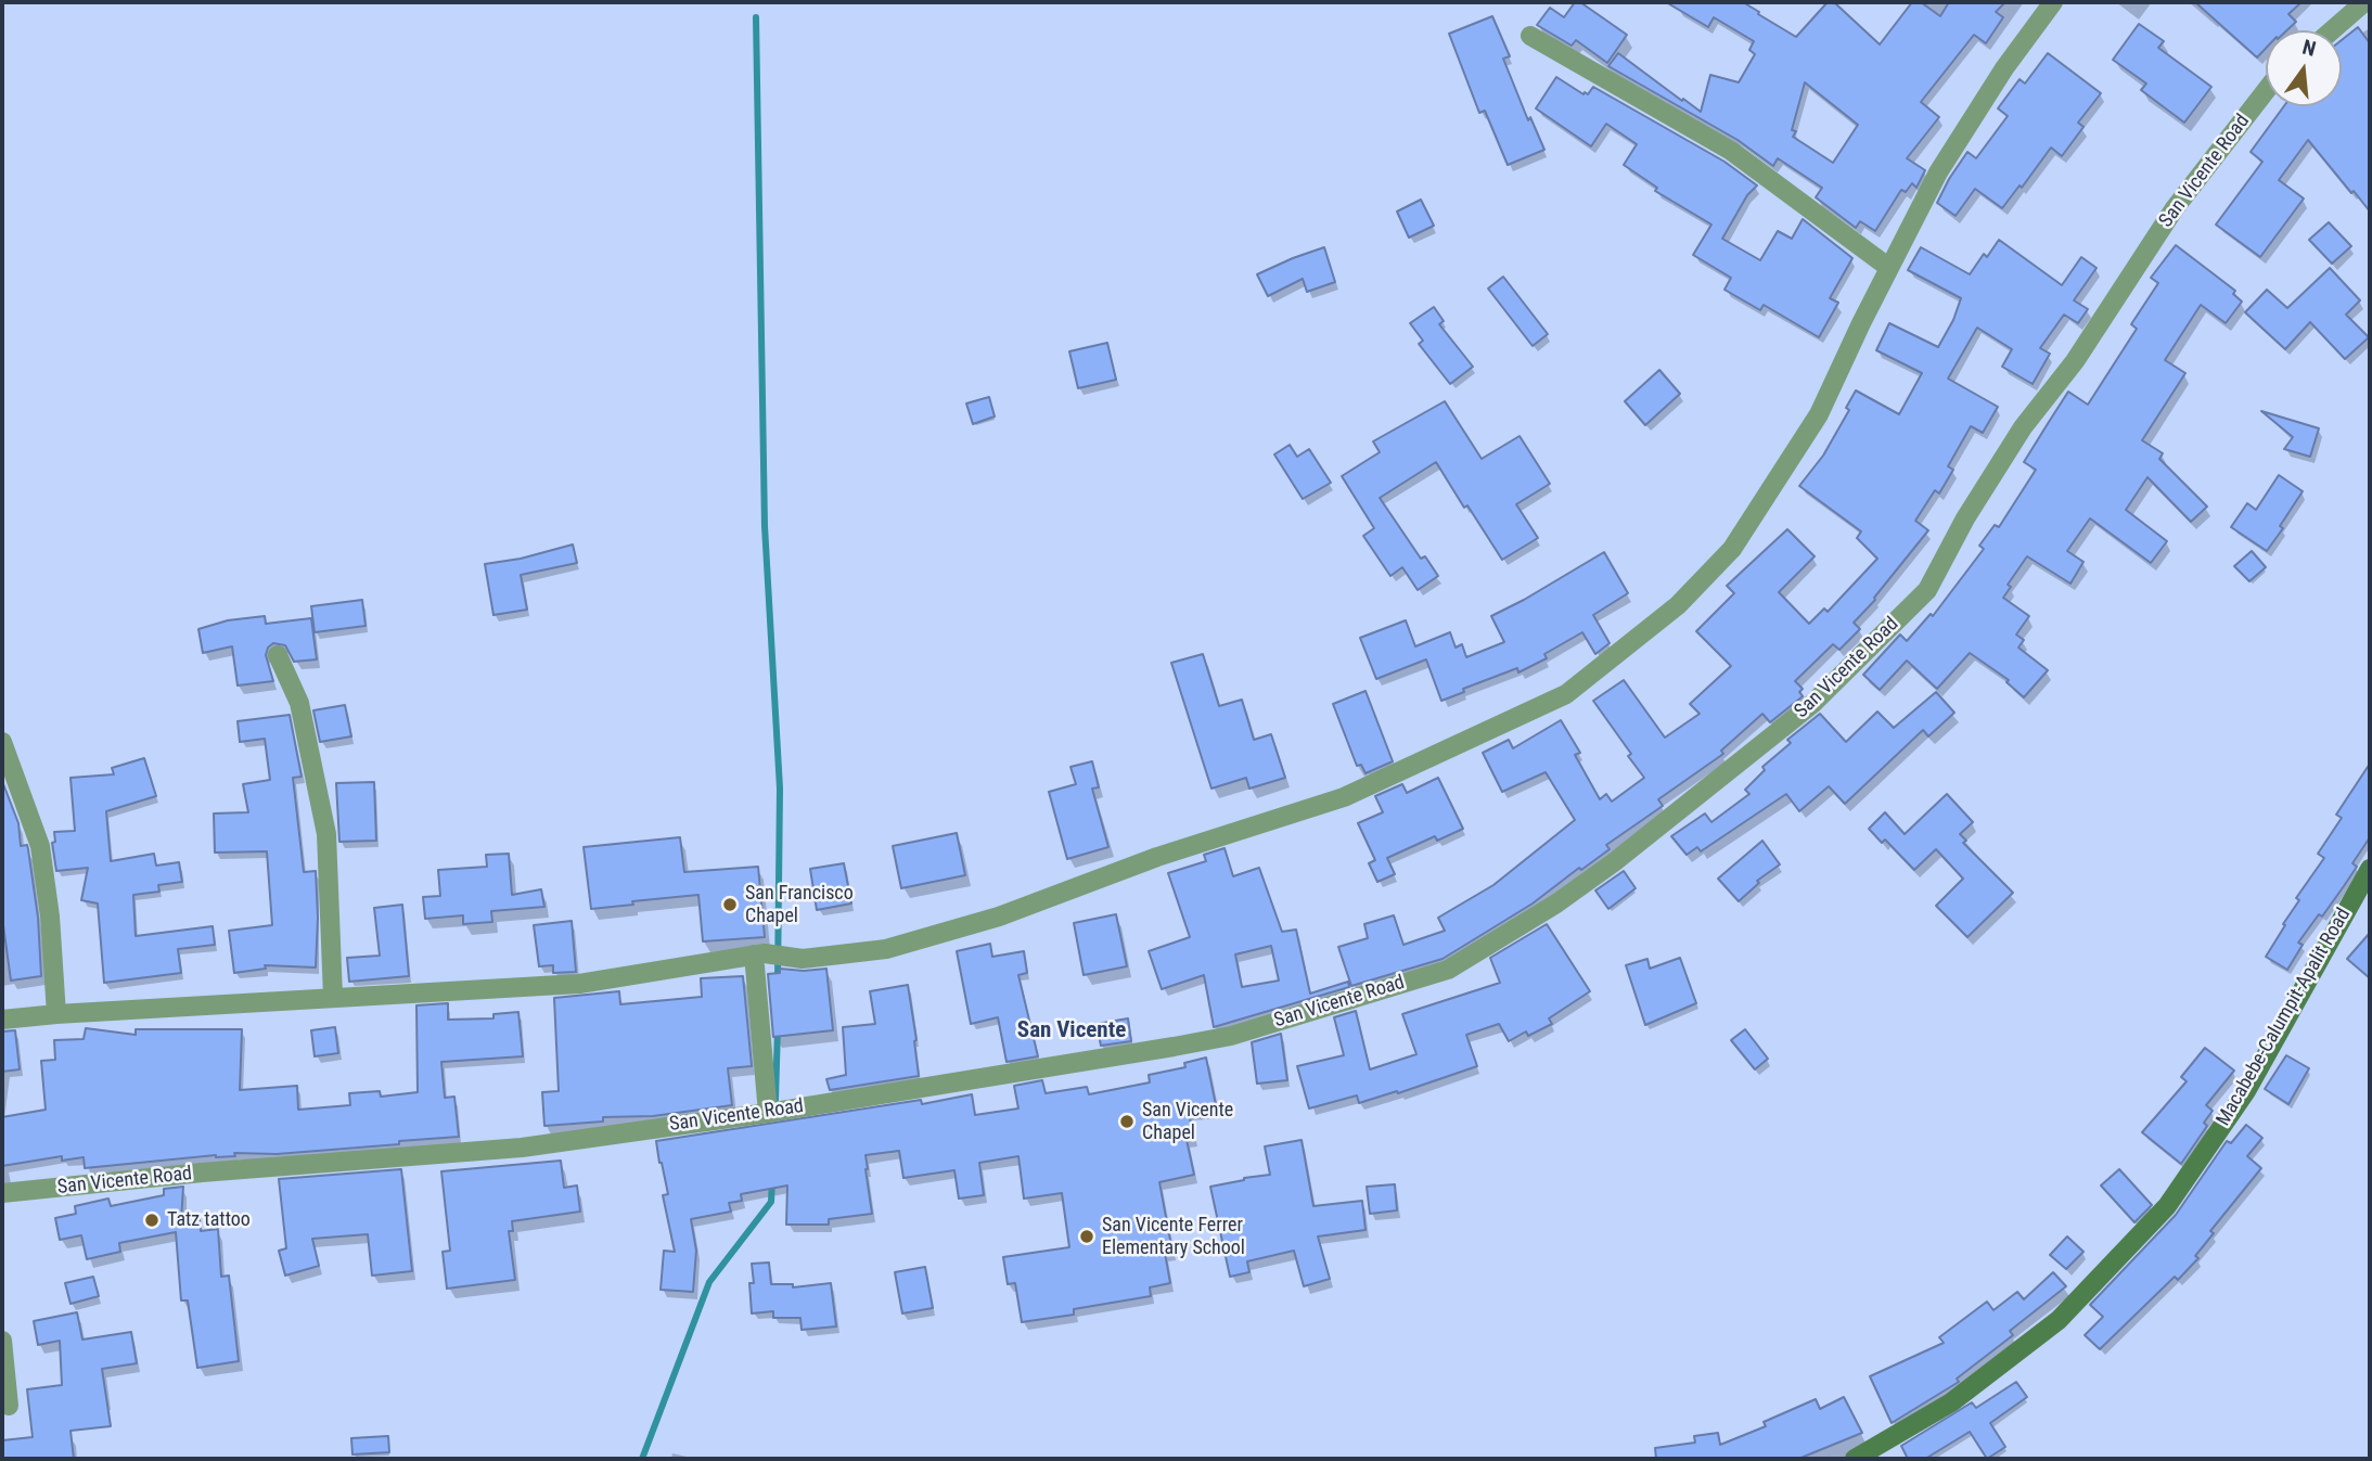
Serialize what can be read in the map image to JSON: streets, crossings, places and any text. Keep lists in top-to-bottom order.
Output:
{
  "streets": {
    "main road": ["Macabebe-Calumpit-Apalit Road"],
    "street": ["San Vicente Road"]
  },
  "districts": ["San Vicente"],
  "places": [
    "San Francisco Chapel",
    "San Vicente Chapel",
    "Tatz tattoo",
    "San Vicente Ferrer Elementary School"
  ],
  "north": "top"
}
